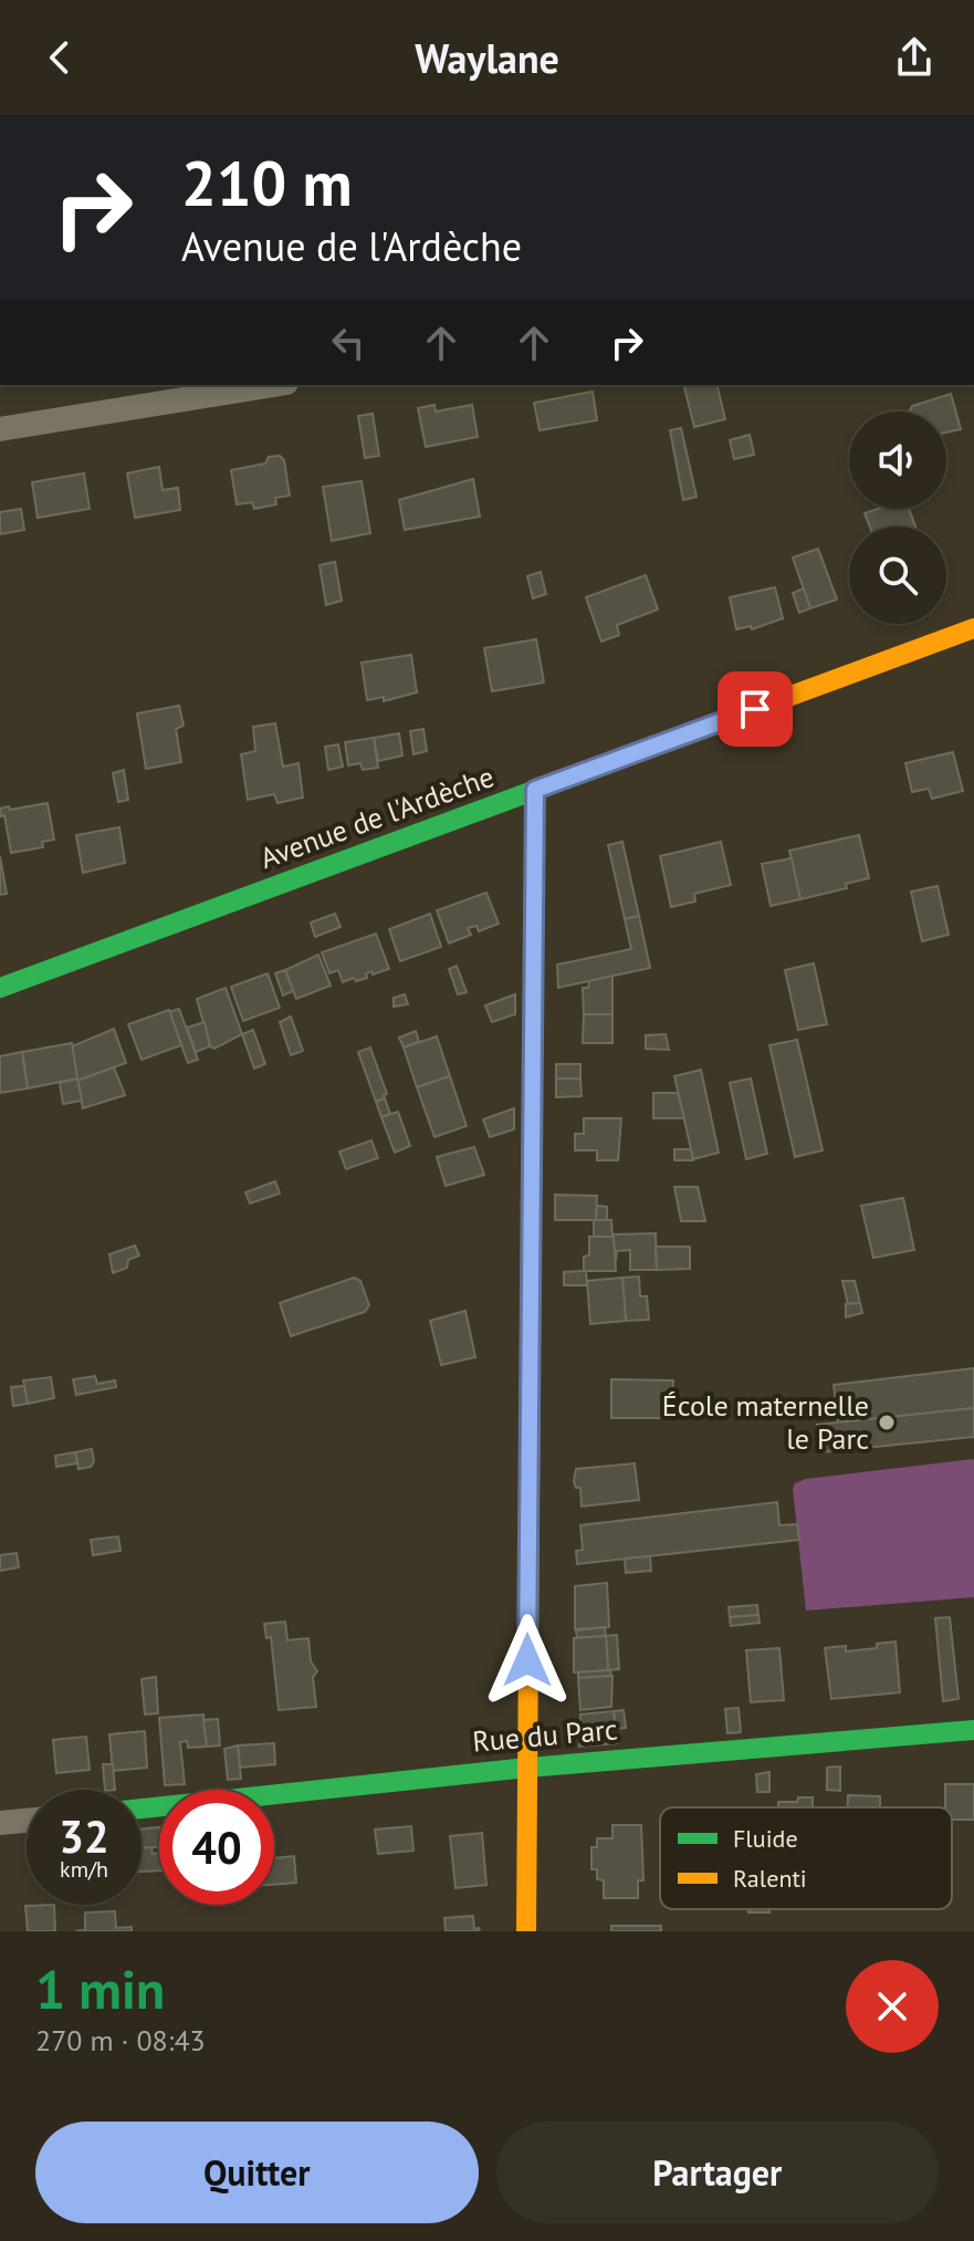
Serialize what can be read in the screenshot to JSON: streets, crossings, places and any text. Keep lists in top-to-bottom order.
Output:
{
  "streets": {
    "street": ["Avenue de l'Ardèche", "Rue du Parc"]
  },
  "places": ["École maternelle le Parc"],
  "legend": ["Fluide", "Ralenti"],
  "page": {
    "header": "Waylane",
    "turn": ["210 m", "Avenue de l'Ardèche"],
    "speed": "32 km/h",
    "limit": "40",
    "heading": ["1 min", "270 m · 08:43"],
    "buttons": ["Quitter", "Partager"]
  }
}
